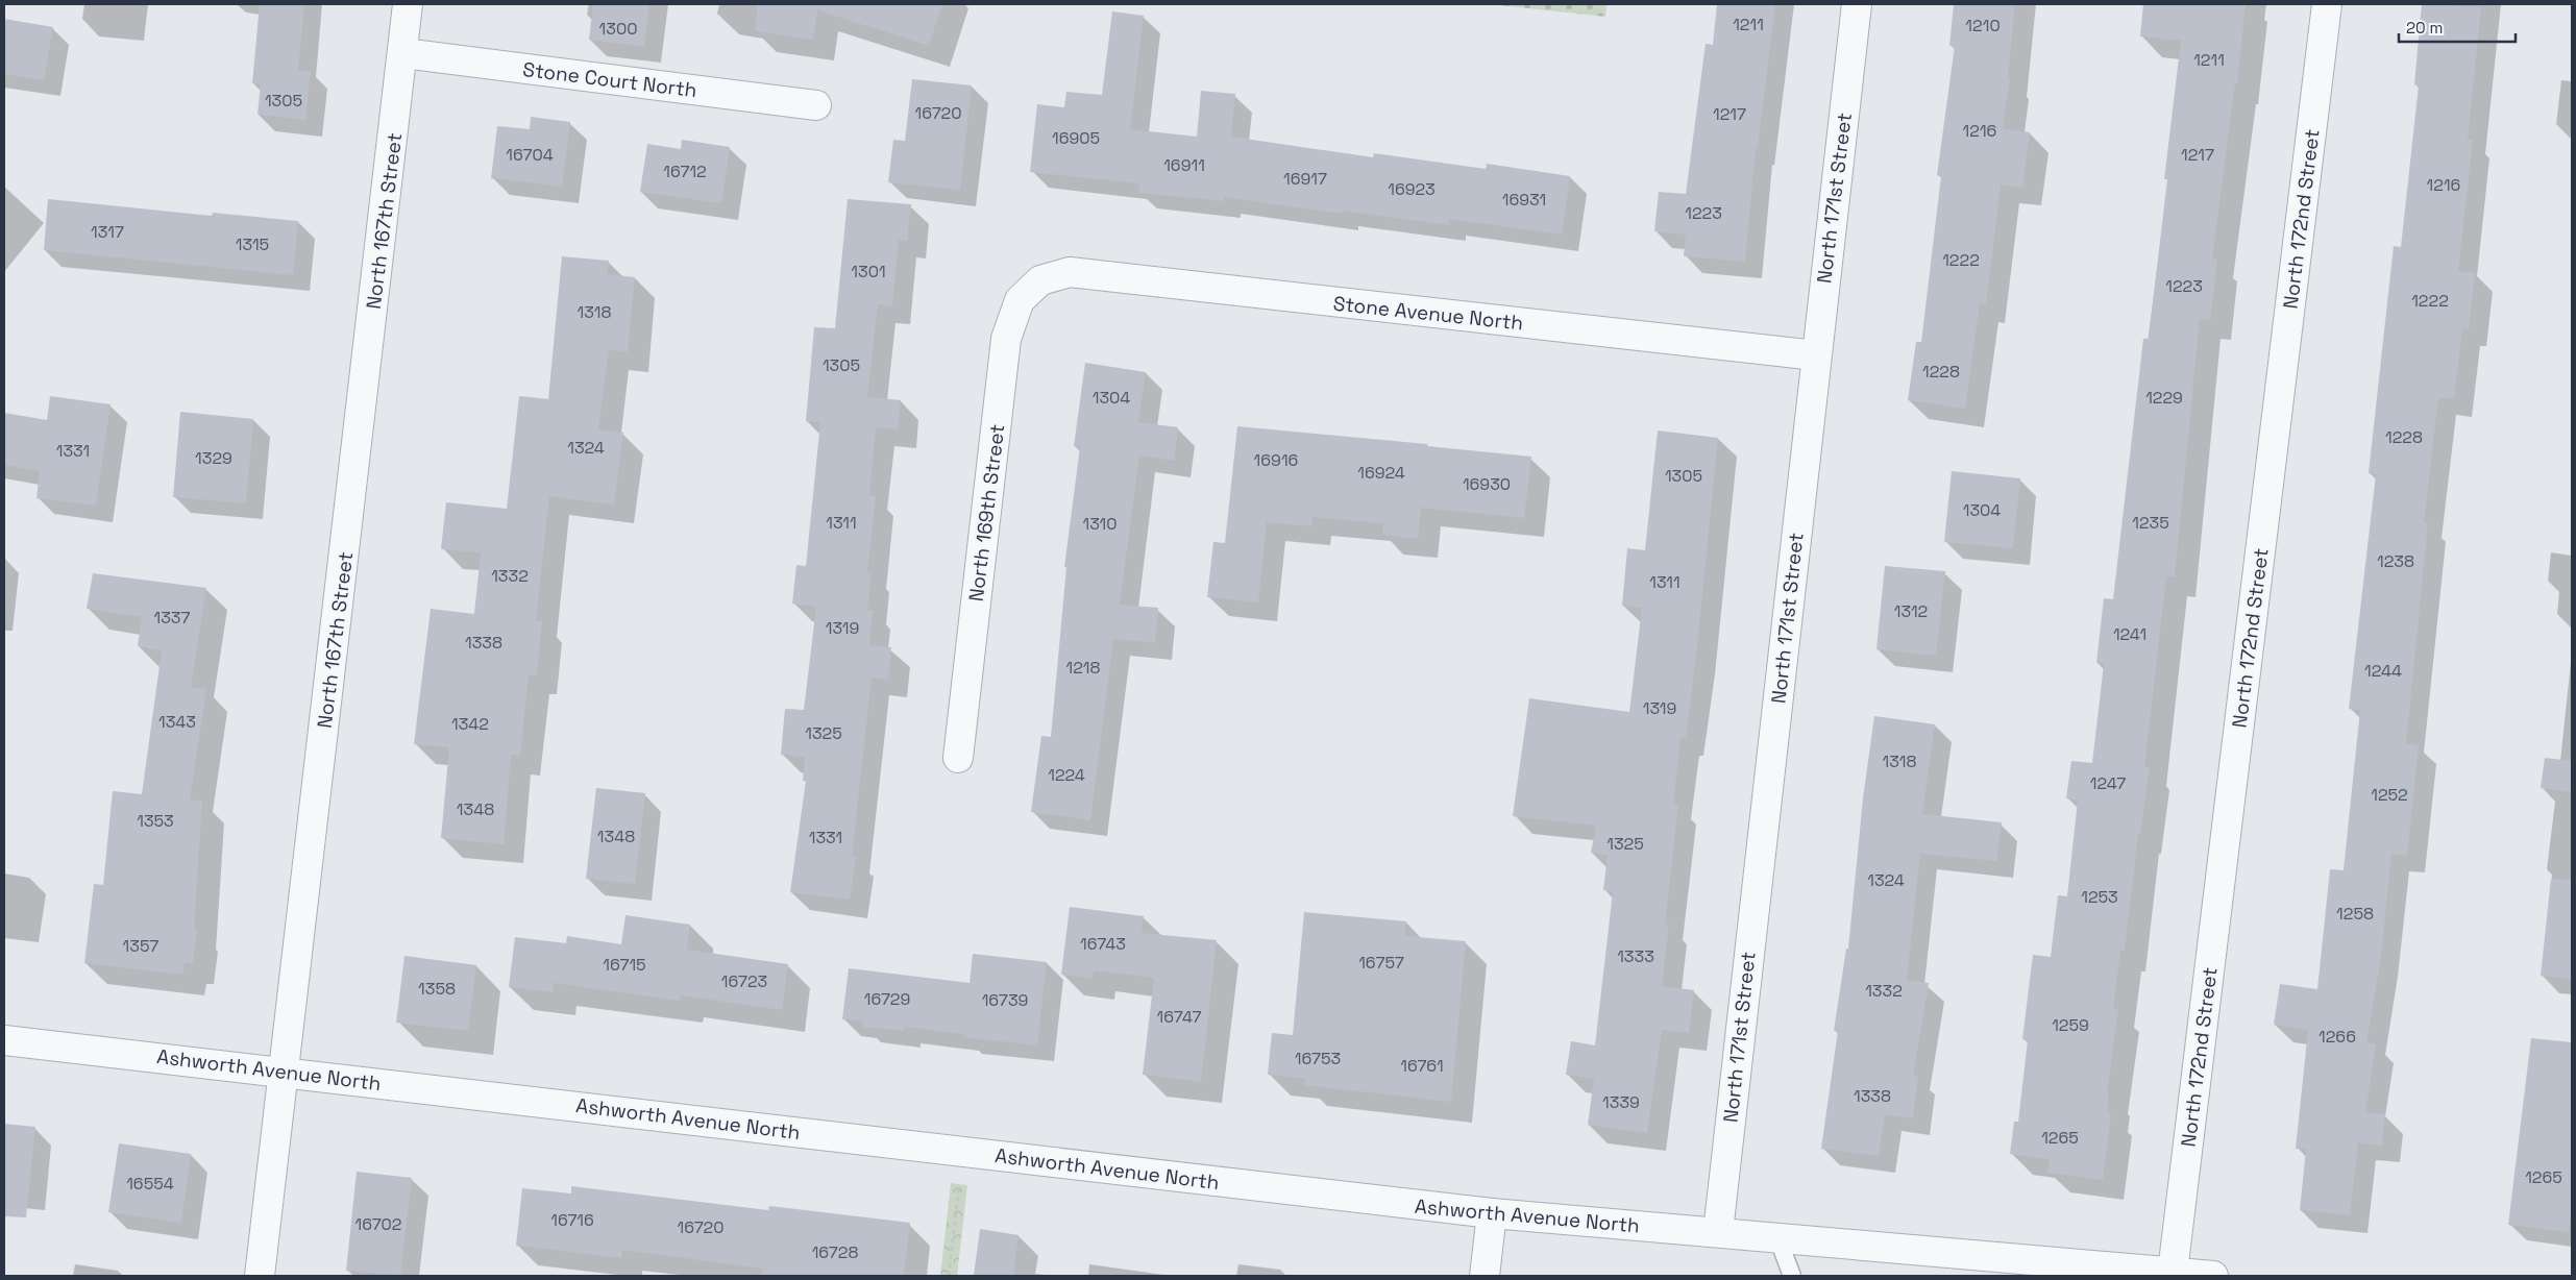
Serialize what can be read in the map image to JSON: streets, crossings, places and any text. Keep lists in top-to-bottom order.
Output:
{
  "streets": {
    "street": [
      "Stone Court North",
      "North 171st Street",
      "North 172nd Street",
      "North 167th Street",
      "Stone Avenue North",
      "North 169th Street",
      "Ashworth Avenue North"
    ]
  },
  "crossings": [
    ["Stone Court North", "North 167th Street"],
    ["North 171st Street", "Stone Avenue North"],
    ["North 171st Street", "Ashworth Avenue North"],
    ["North 172nd Street", "Ashworth Avenue North"],
    ["North 167th Street", "Ashworth Avenue North"],
    ["Stone Avenue North", "North 169th Street"]
  ],
  "house_numbers": [
    "1211",
    "1210",
    "1300",
    "1211",
    "1305",
    "16720",
    "1217",
    "1216",
    "16905",
    "16704",
    "1217",
    "16911",
    "16712",
    "16917",
    "1216",
    "16923",
    "16931",
    "1223",
    "1317",
    "1315",
    "1222",
    "1301",
    "1223",
    "1222",
    "1318",
    "1305",
    "1228",
    "1304",
    "1229",
    "1228",
    "1324",
    "1331",
    "1329",
    "16916",
    "16924",
    "1305",
    "16930",
    "1304",
    "1311",
    "1235",
    "1310",
    "1238",
    "1332",
    "1311",
    "1312",
    "1337",
    "1319",
    "1241",
    "1338",
    "1218",
    "1244",
    "1319",
    "1343",
    "1342",
    "1325",
    "1318",
    "1224",
    "1247",
    "1252",
    "1348",
    "1353",
    "1348",
    "1331",
    "1325",
    "1324",
    "1253",
    "1258",
    "16743",
    "1357",
    "1333",
    "16757",
    "16715",
    "16723",
    "1358",
    "1332",
    "16729",
    "16739",
    "16747",
    "1259",
    "1266",
    "16753",
    "16761",
    "1338",
    "1339",
    "1265",
    "1265",
    "16554",
    "16716",
    "16702",
    "16720",
    "16728"
  ],
  "scale_bar": "20 m"
}
